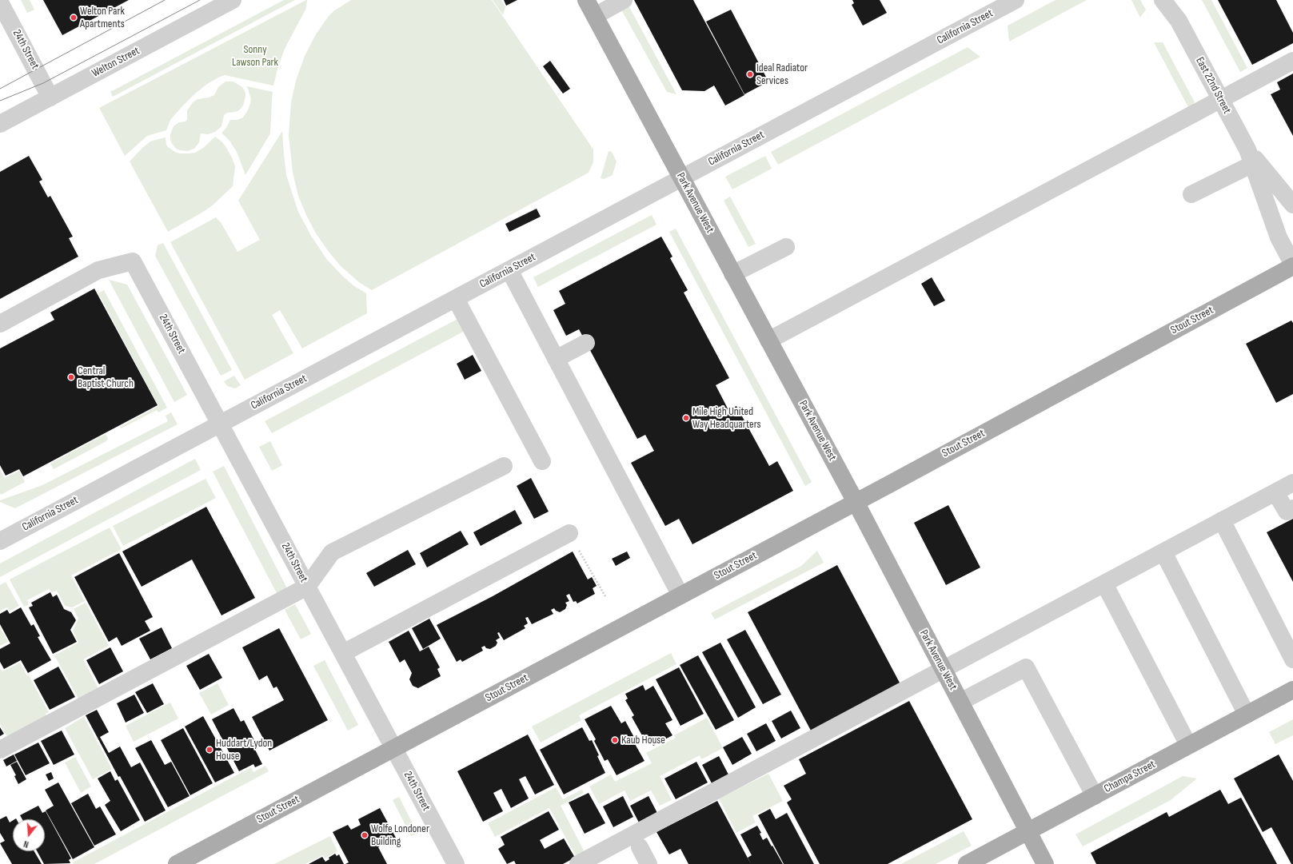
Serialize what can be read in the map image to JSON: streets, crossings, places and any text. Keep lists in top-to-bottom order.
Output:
{
  "streets": {
    "main road": ["Park Avenue West", "Stout Street", "Champa Street"],
    "street": [
      "California Street",
      "24th Street",
      "Welton Street",
      "East 22nd Street"
    ]
  },
  "crossings": [
    ["California Street", "24th Street"],
    ["California Street", "Park Avenue West"],
    ["24th Street", "Welton Street"],
    ["24th Street", "Stout Street"],
    ["East 22nd Street", "Stout Street"],
    ["Park Avenue West", "Stout Street"],
    ["Park Avenue West", "Champa Street"]
  ],
  "parks": ["Sonny Lawson Park"],
  "places": [
    "Welton Park Apartments",
    "Ideal Radiator Services",
    "Central Baptist Church",
    "Mile High United Way Headquarters",
    "Kaub House",
    "Huddart/Lydon House",
    "Wolfe Londoner Building"
  ],
  "north": "bottom"
}
